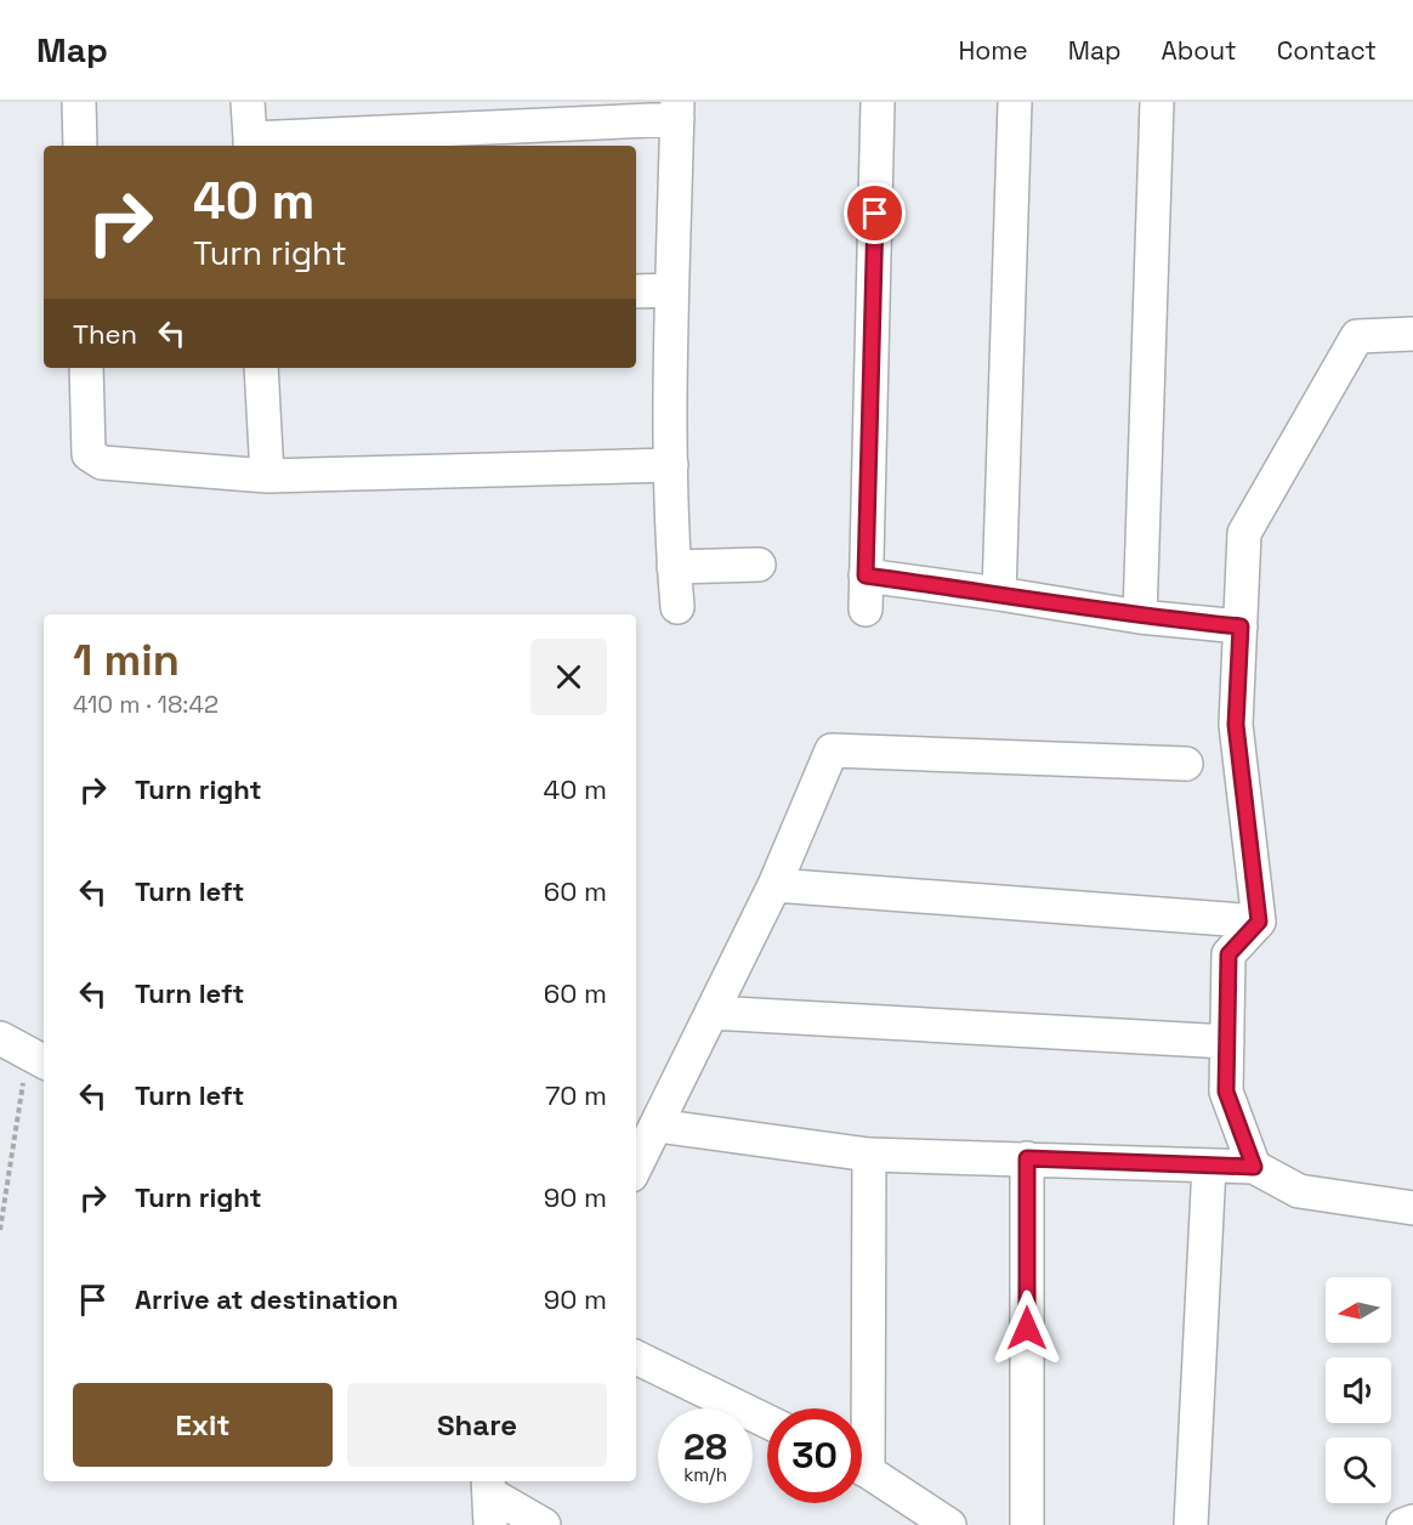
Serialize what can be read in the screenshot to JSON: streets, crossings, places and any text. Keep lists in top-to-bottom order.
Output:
{
  "north": "left",
  "page": {
    "header": "Map",
    "nav": [
      "Home",
      "Map",
      "About",
      "Contact"
    ],
    "turn": ["40 m", "Turn right"],
    "then": "Then",
    "heading": ["1 min", "410 m · 18:42"],
    "list": [
      {
        "name": "Turn right",
        "value": "40 m"
      },
      {
        "name": "Turn left",
        "value": "60 m"
      },
      {
        "name": "Turn left",
        "value": "60 m"
      },
      {
        "name": "Turn left",
        "value": "70 m"
      },
      {
        "name": "Turn right",
        "value": "90 m"
      },
      {
        "name": "Arrive at destination",
        "value": "90 m"
      }
    ],
    "buttons": ["Exit", "Share"],
    "speed": "28 km/h",
    "limit": "30"
  }
}
